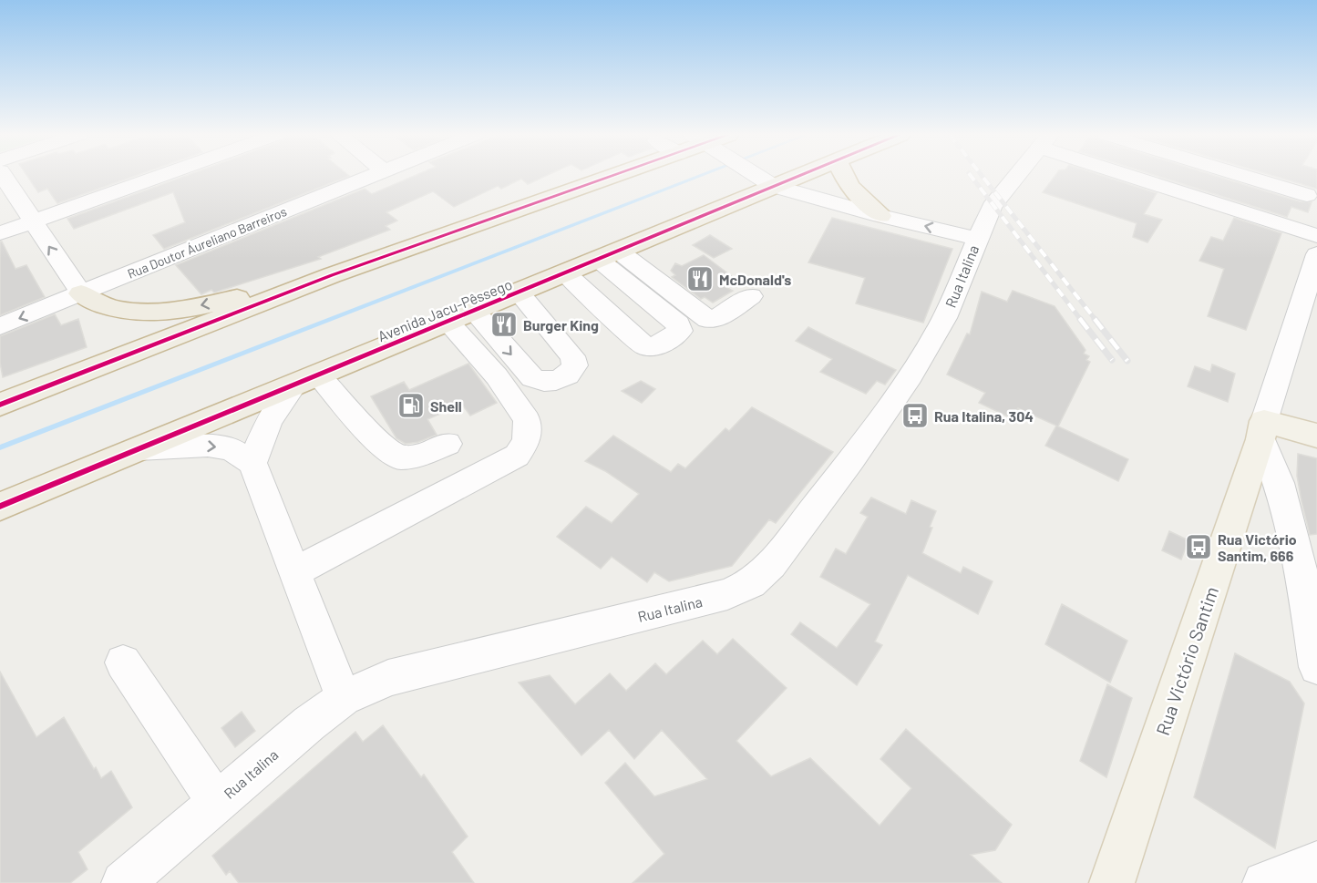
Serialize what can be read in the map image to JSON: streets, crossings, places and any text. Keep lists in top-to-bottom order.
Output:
{
  "streets": {
    "highway": ["Avenida Jacu-Pêssego"],
    "main road": ["Rua Victório Santim"],
    "street": ["Rua Doutor Áureliano Barreiros", "Rua Italina"]
  },
  "places": {
    "restaurant": ["McDonald's", "Burger King"],
    "fuel station": ["Shell"],
    "bus stop": ["Rua Italina, 304", "Rua Victório Santim, 666"]
  }
}
